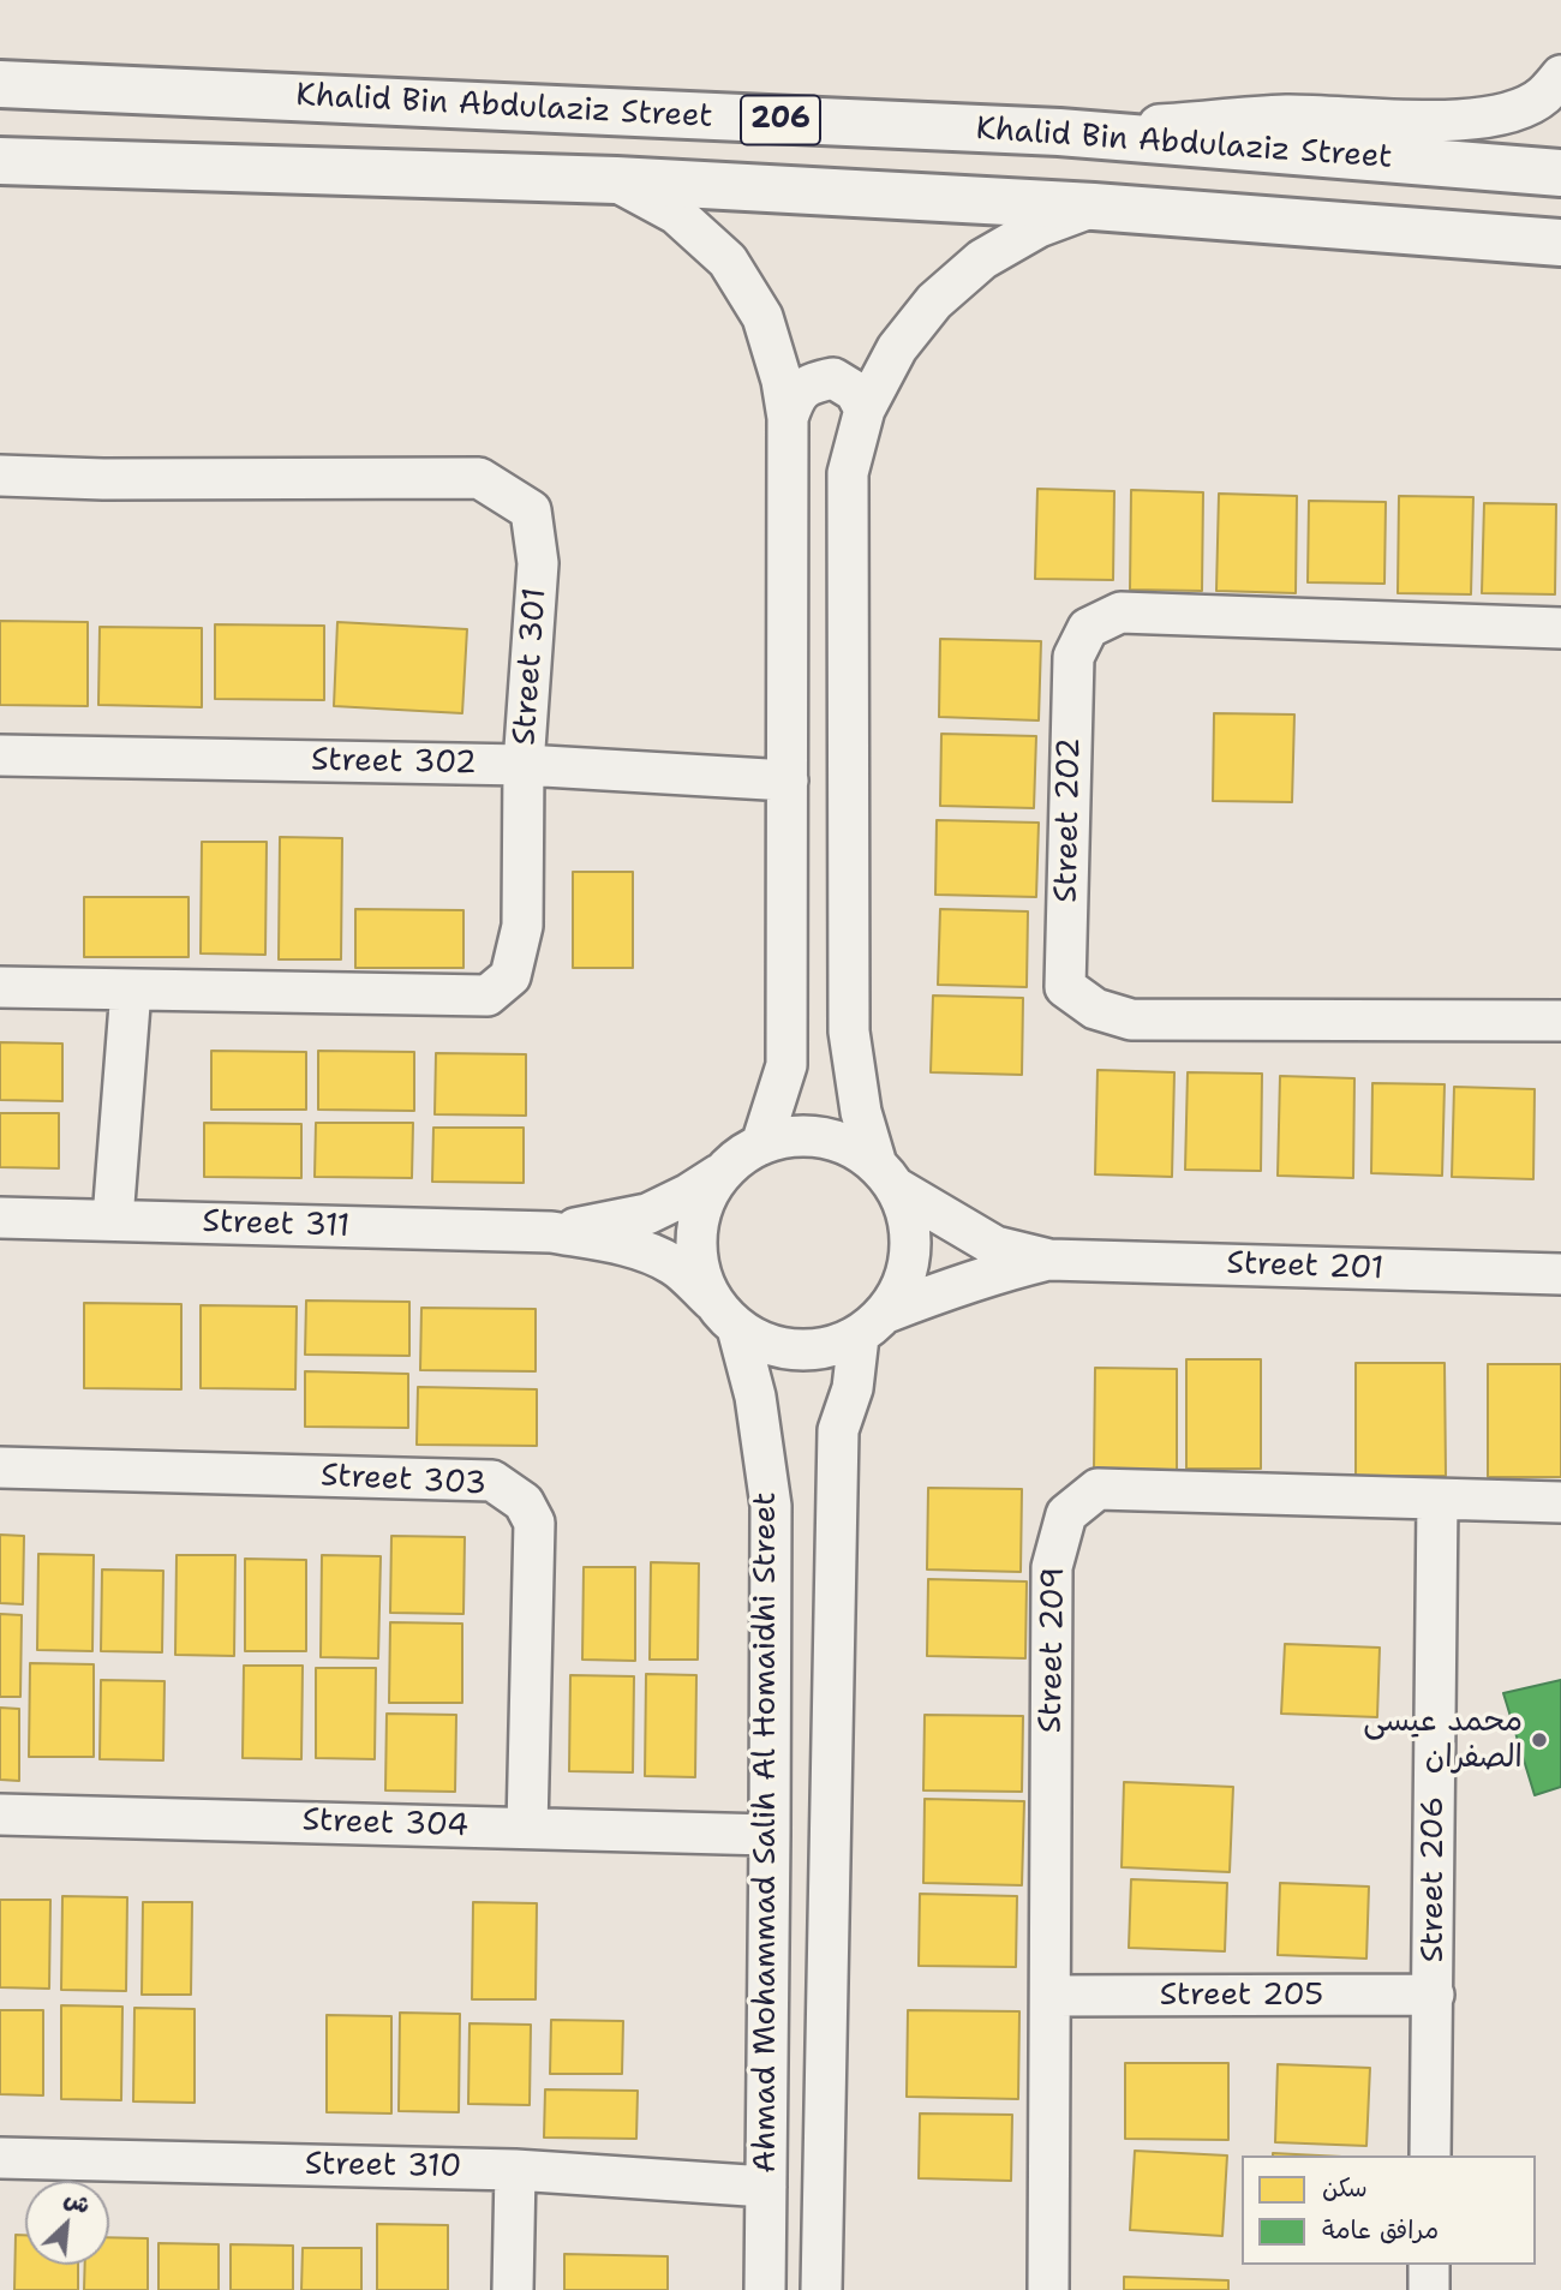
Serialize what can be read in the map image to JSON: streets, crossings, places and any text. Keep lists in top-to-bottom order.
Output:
{
  "streets": {
    "main road": ["Khalid Bin Abdulaziz Street", "206"],
    "street": [
      "Street 301",
      "Street 302",
      "Street 202",
      "Street 311",
      "Street 201",
      "Street 303",
      "Street 209",
      "Street 304",
      "Ahmad Mohammad Salih Al Homaidhi Street",
      "Street 206",
      "Street 205",
      "Street 310"
    ]
  },
  "crossings": [
    ["Street 301", "Street 302"],
    ["Street 311", "Street 201"],
    ["Street 311", "Ahmad Mohammad Salih Al Homaidhi Street"],
    ["Street 201", "Ahmad Mohammad Salih Al Homaidhi Street"],
    ["Street 303", "Street 304"],
    ["Street 209", "Street 206"],
    ["Street 209", "Street 205"],
    ["Street 304", "Ahmad Mohammad Salih Al Homaidhi Street"],
    ["Ahmad Mohammad Salih Al Homaidhi Street", "Street 310"],
    ["Street 206", "Street 205"]
  ],
  "places": ["محمد عيسى الصفران"],
  "legend": ["سكن", "مرافق عامة"],
  "north": "top right"
}
